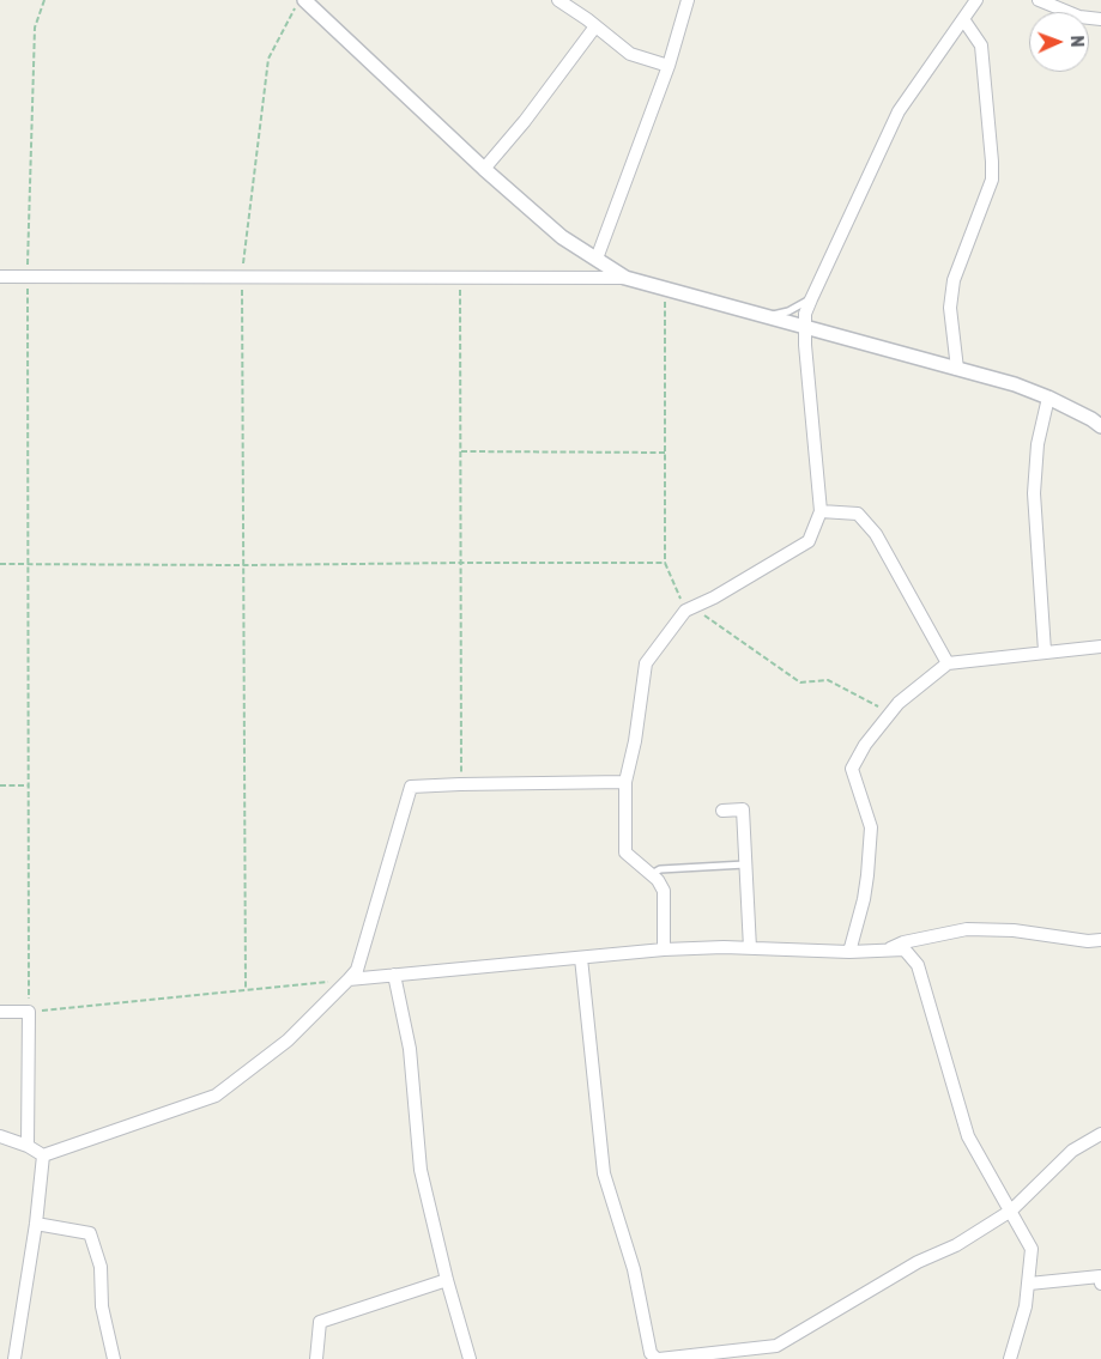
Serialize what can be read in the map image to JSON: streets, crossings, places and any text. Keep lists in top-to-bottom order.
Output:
{
  "north": "right"
}
